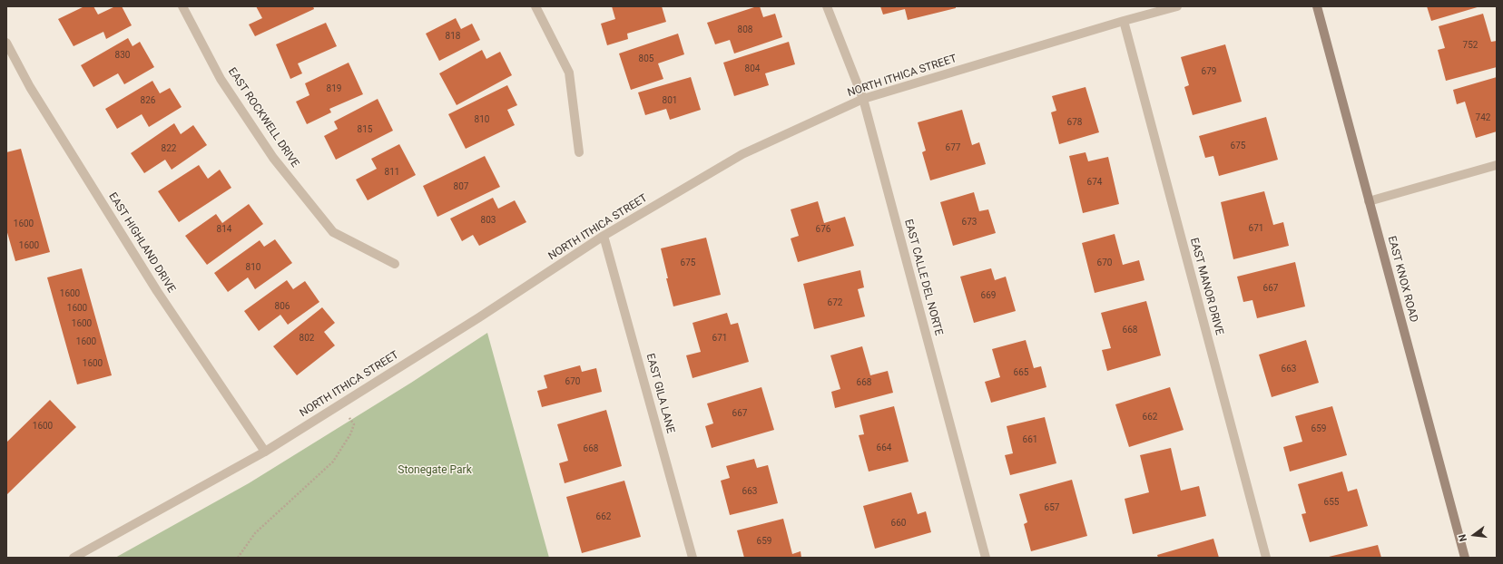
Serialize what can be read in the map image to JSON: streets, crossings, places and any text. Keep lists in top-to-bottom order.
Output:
{
  "streets": {
    "street": [
      "NORTH ITHICA STREET",
      "EAST ROCKWELL DRIVE",
      "EAST HIGHLAND DRIVE",
      "EAST CALLE DEL NORTE",
      "EAST KNOX ROAD",
      "EAST MANOR DRIVE",
      "EAST GILA LANE"
    ]
  },
  "crossings": [
    ["NORTH ITHICA STREET", "EAST HIGHLAND DRIVE"],
    ["NORTH ITHICA STREET", "EAST CALLE DEL NORTE"],
    ["NORTH ITHICA STREET", "EAST MANOR DRIVE"],
    ["NORTH ITHICA STREET", "EAST GILA LANE"]
  ],
  "parks": ["Stonegate Park"],
  "house_numbers": [
    "808",
    "818",
    "752",
    "830",
    "805",
    "804",
    "679",
    "819",
    "826",
    "801",
    "742",
    "810",
    "678",
    "815",
    "675",
    "677",
    "822",
    "811",
    "674",
    "807",
    "803",
    "673",
    "1600",
    "671",
    "814",
    "676",
    "1600",
    "675",
    "670",
    "810",
    "667",
    "1600",
    "669",
    "672",
    "806",
    "1600",
    "1600",
    "668",
    "802",
    "671",
    "1600",
    "1600",
    "663",
    "665",
    "670",
    "668",
    "667",
    "662",
    "1600",
    "659",
    "661",
    "664",
    "668",
    "663",
    "655",
    "657",
    "662",
    "660",
    "659"
  ],
  "north": "left"
}
